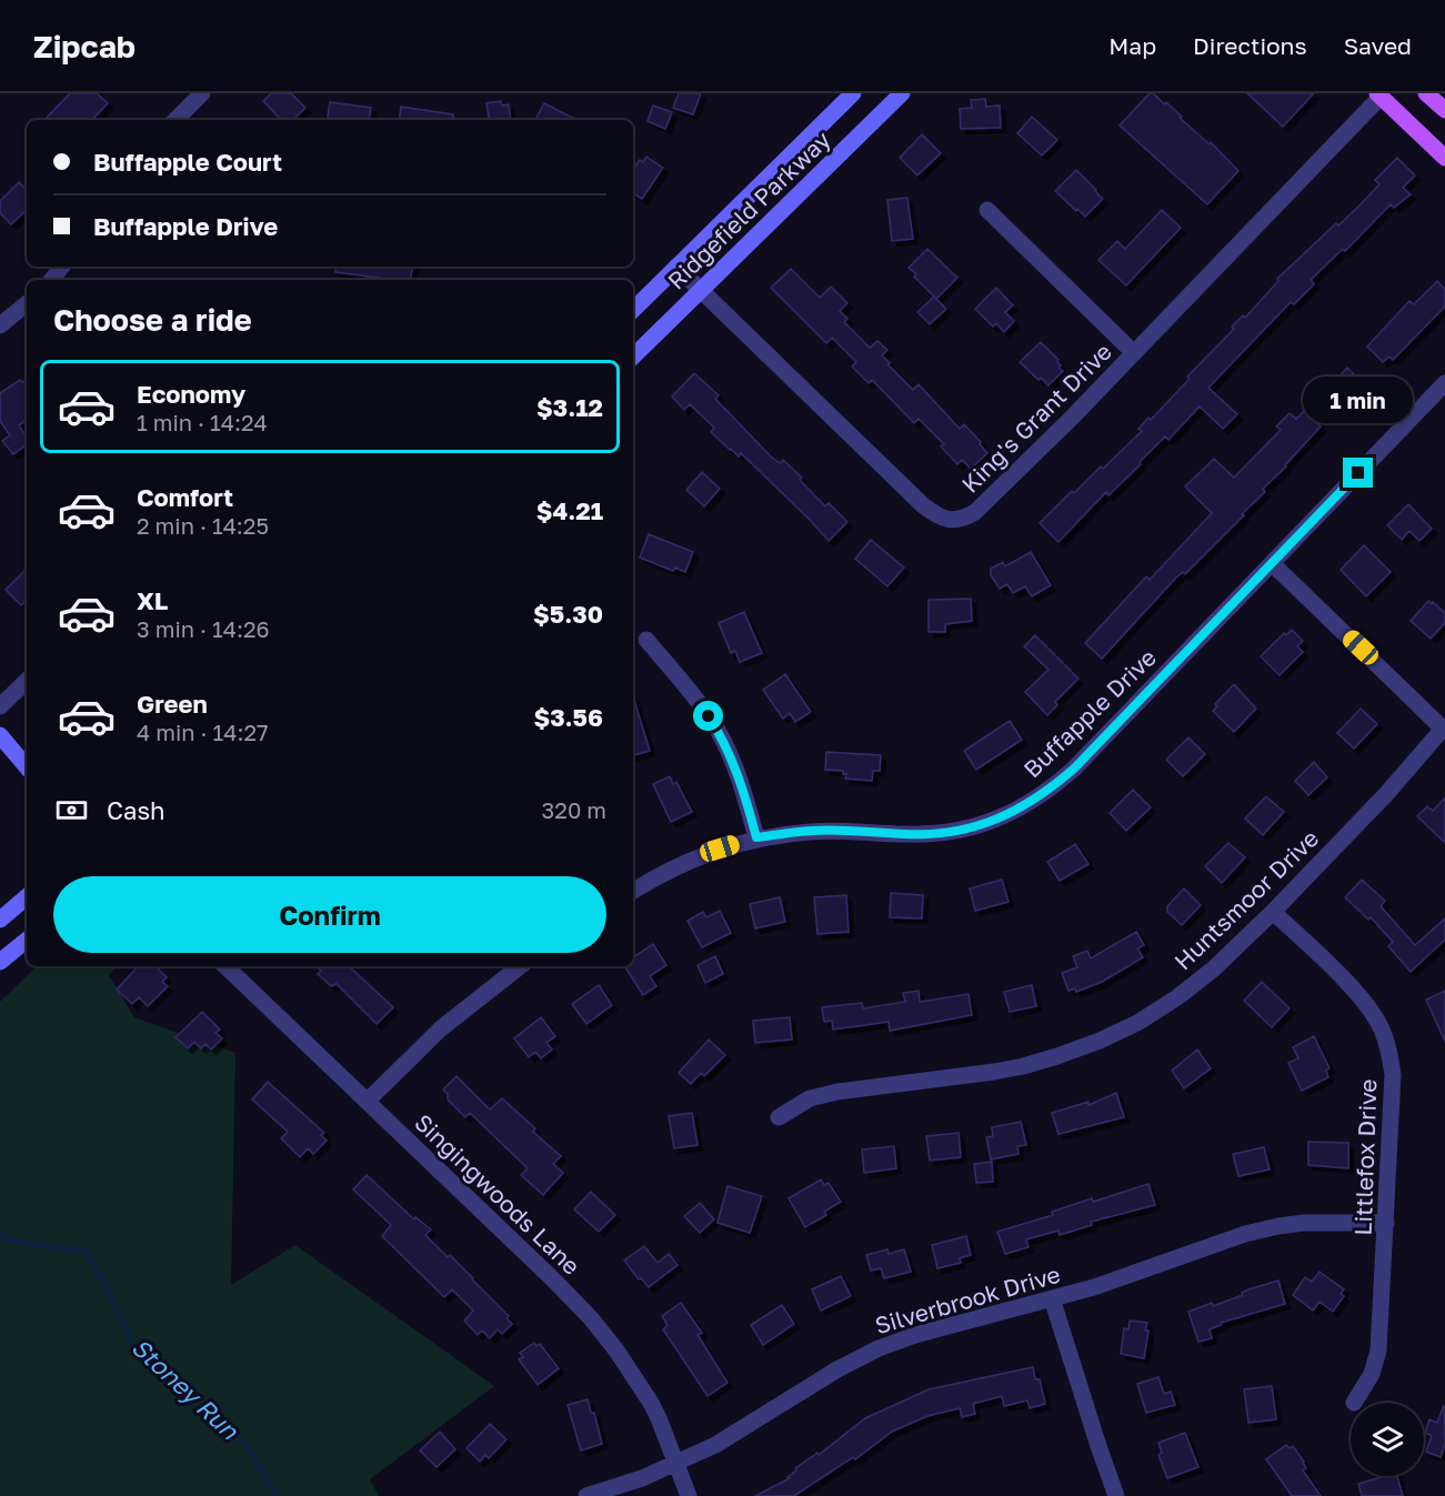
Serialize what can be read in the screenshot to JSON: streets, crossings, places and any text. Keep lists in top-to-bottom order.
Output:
{
  "streets": {
    "main road": ["Ridgefield Parkway"],
    "street": [
      "King's Grant Drive",
      "Buffapple Drive",
      "Huntsmoor Drive",
      "Littlefox Drive",
      "Singingwoods Lane",
      "Silverbrook Drive"
    ]
  },
  "crossings": [
    ["Ridgefield Parkway", "King's Grant Drive"],
    ["Huntsmoor Drive", "Littlefox Drive"],
    ["Littlefox Drive", "Silverbrook Drive"],
    ["Singingwoods Lane", "Silverbrook Drive"]
  ],
  "water": ["Stoney Run"],
  "page": {
    "header": "Zipcab",
    "nav": ["Map", "Directions", "Saved"],
    "banner": ["Buffapple Court", "Buffapple Drive"],
    "heading": "Choose a ride",
    "list": [
      {
        "name": "Economy",
        "note": "1 min · 14:24",
        "value": "$3.12"
      },
      {
        "name": "Comfort",
        "note": "2 min · 14:25",
        "value": "$4.21"
      },
      {
        "name": "XL",
        "note": "3 min · 14:26",
        "value": "$5.30"
      },
      {
        "name": "Green",
        "note": "4 min · 14:27",
        "value": "$3.56"
      }
    ],
    "bubble": "1 min",
    "pay": ["Cash", "320 m"],
    "buttons": "Confirm"
  }
}
